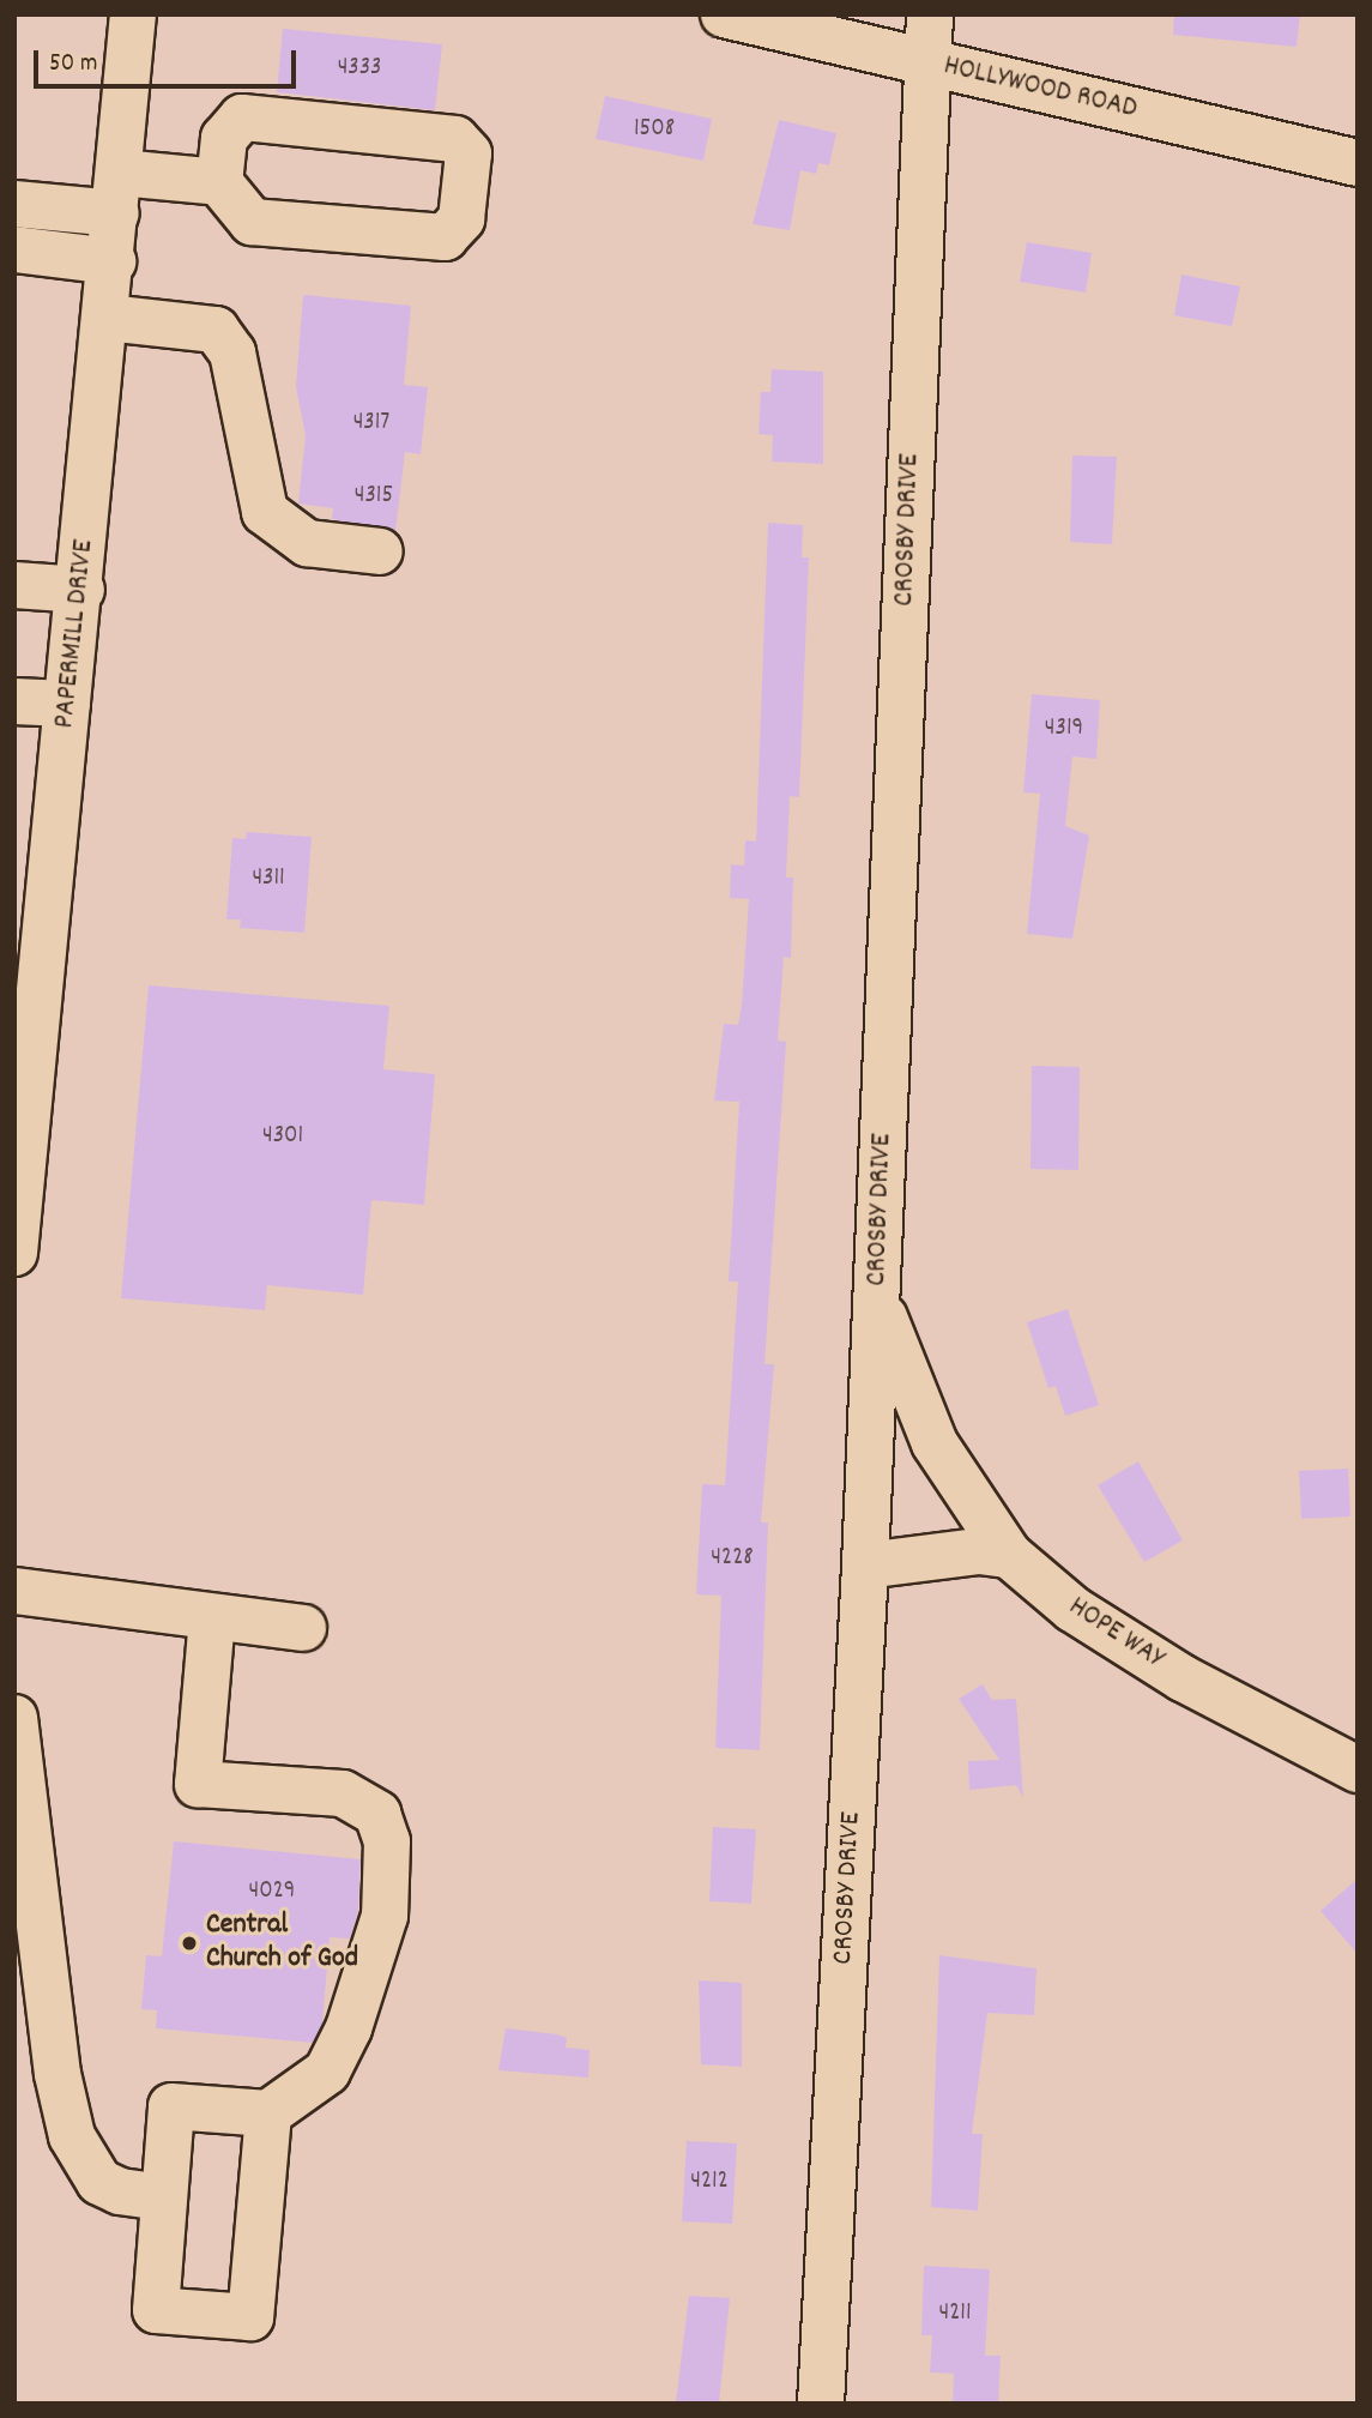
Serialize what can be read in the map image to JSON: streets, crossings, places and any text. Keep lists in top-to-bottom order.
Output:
{
  "streets": {
    "street": [
      "HOLLYWOOD ROAD",
      "CROSBY DRIVE",
      "PAPERMILL DRIVE",
      "HOPE WAY"
    ]
  },
  "crossings": [
    ["HOLLYWOOD ROAD", "CROSBY DRIVE"],
    ["CROSBY DRIVE", "HOPE WAY"]
  ],
  "places": ["Central Church of God"],
  "house_numbers": [
    "4333",
    "1508",
    "4317",
    "4315",
    "4319",
    "4311",
    "4301",
    "4228",
    "4029",
    "4212",
    "4211"
  ],
  "scale_bar": "50 m"
}
